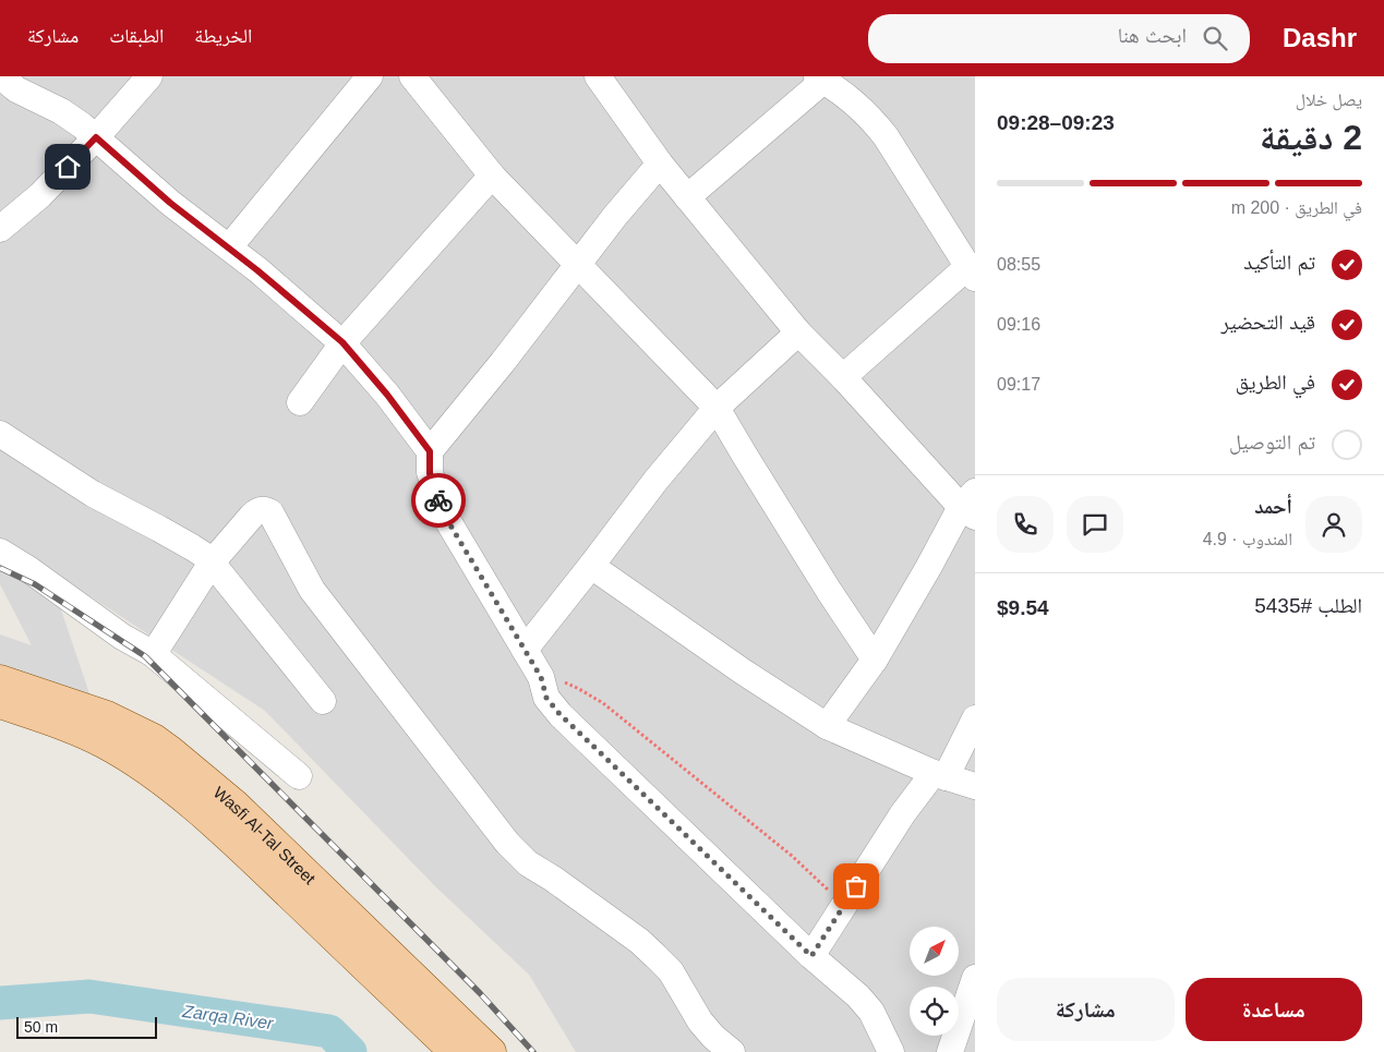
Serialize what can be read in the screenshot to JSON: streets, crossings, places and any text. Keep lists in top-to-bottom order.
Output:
{
  "streets": {
    "main road": ["Wasfi Al-Tal Street"]
  },
  "water": ["Zarqa River"],
  "scale_bar": "50 m",
  "north": "top right",
  "page": {
    "header": "Dashr",
    "search": "ابحث هنا",
    "nav": ["الخريطة", "الطبقات", "مشاركة"],
    "heading": ["2 دقيقة", "يصل خلال", "09:23–09:28"],
    "panel": [
      "أحمد",
      "المندوب · 4.9",
      "الطلب #5435",
      "$9.54"
    ],
    "bar": "في الطريق · 200 m",
    "list": [
      ["تم التأكيد", "08:55"],
      ["قيد التحضير", "09:16"],
      ["في الطريق", "09:17"],
      "تم التوصيل"
    ],
    "buttons": ["مساعدة", "مشاركة"],
    "scale": "50 m"
  }
}
